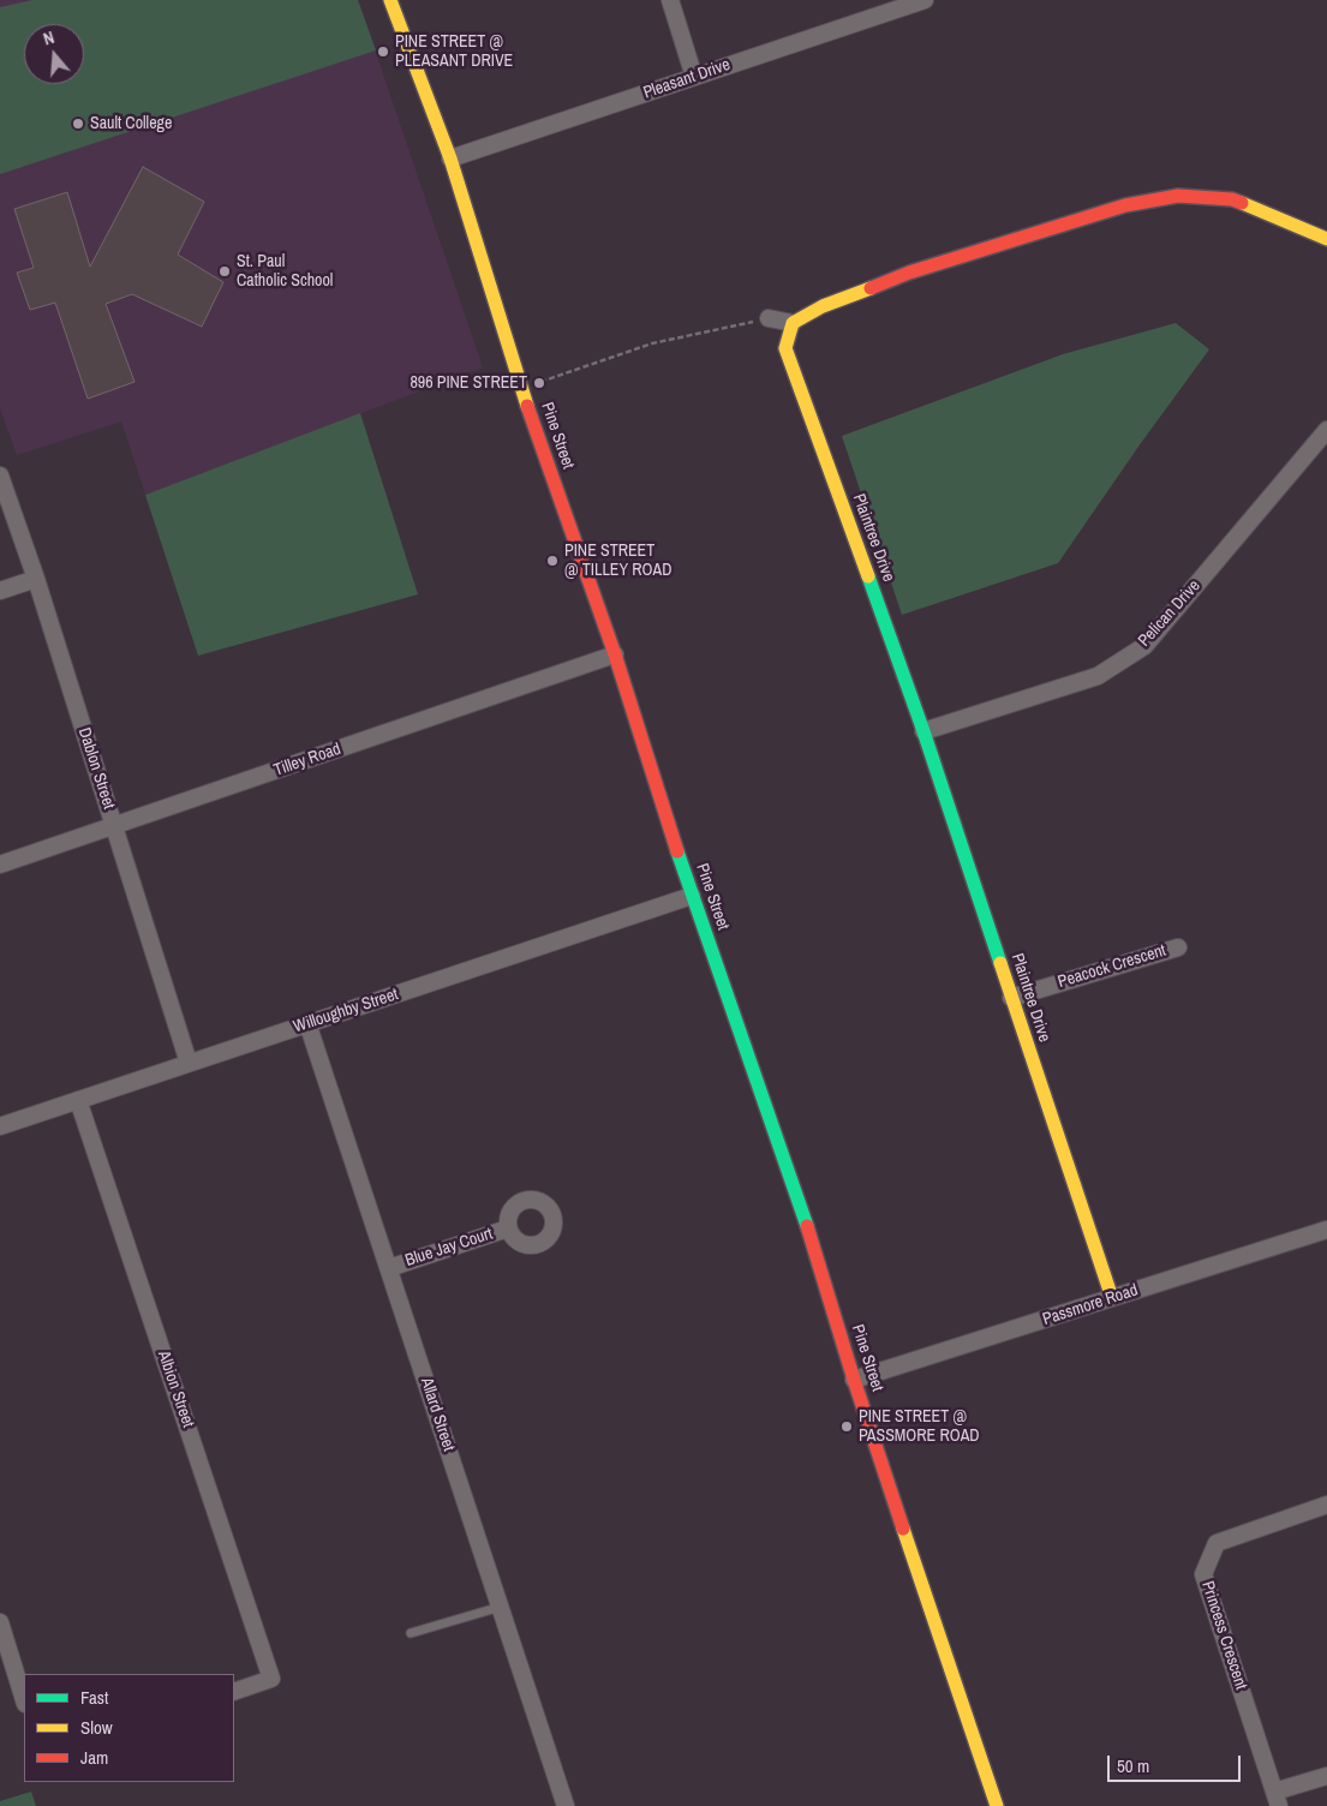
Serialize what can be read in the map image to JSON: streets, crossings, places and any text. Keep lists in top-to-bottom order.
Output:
{
  "streets": {
    "street": [
      "Pleasant Drive",
      "Pine Street",
      "Plaintree Drive",
      "Pelican Drive",
      "Tilley Road",
      "Dablon Street",
      "Peacock Crescent",
      "Willoughby Street",
      "Blue Jay Court",
      "Passmore Road",
      "Albion Street",
      "Allard Street",
      "Princess Crescent"
    ]
  },
  "crossings": [
    ["Pleasant Drive", "Pine Street"],
    ["Pine Street", "Tilley Road"],
    ["Pine Street", "Willoughby Street"],
    ["Pine Street", "Passmore Road"],
    ["Plaintree Drive", "Pelican Drive"],
    ["Plaintree Drive", "Peacock Crescent"],
    ["Plaintree Drive", "Passmore Road"],
    ["Tilley Road", "Dablon Street"],
    ["Dablon Street", "Willoughby Street"],
    ["Willoughby Street", "Albion Street"],
    ["Willoughby Street", "Allard Street"],
    ["Blue Jay Court", "Allard Street"]
  ],
  "places": [
    "PINE STREET @ PLEASANT DRIVE",
    "Sault College",
    "St. Paul Catholic School",
    "896 PINE STREET",
    "PINE STREET @ TILLEY ROAD",
    "PINE STREET @ PASSMORE ROAD"
  ],
  "legend": ["Fast", "Slow", "Jam"],
  "scale_bar": "50 m",
  "north": "top"
}
